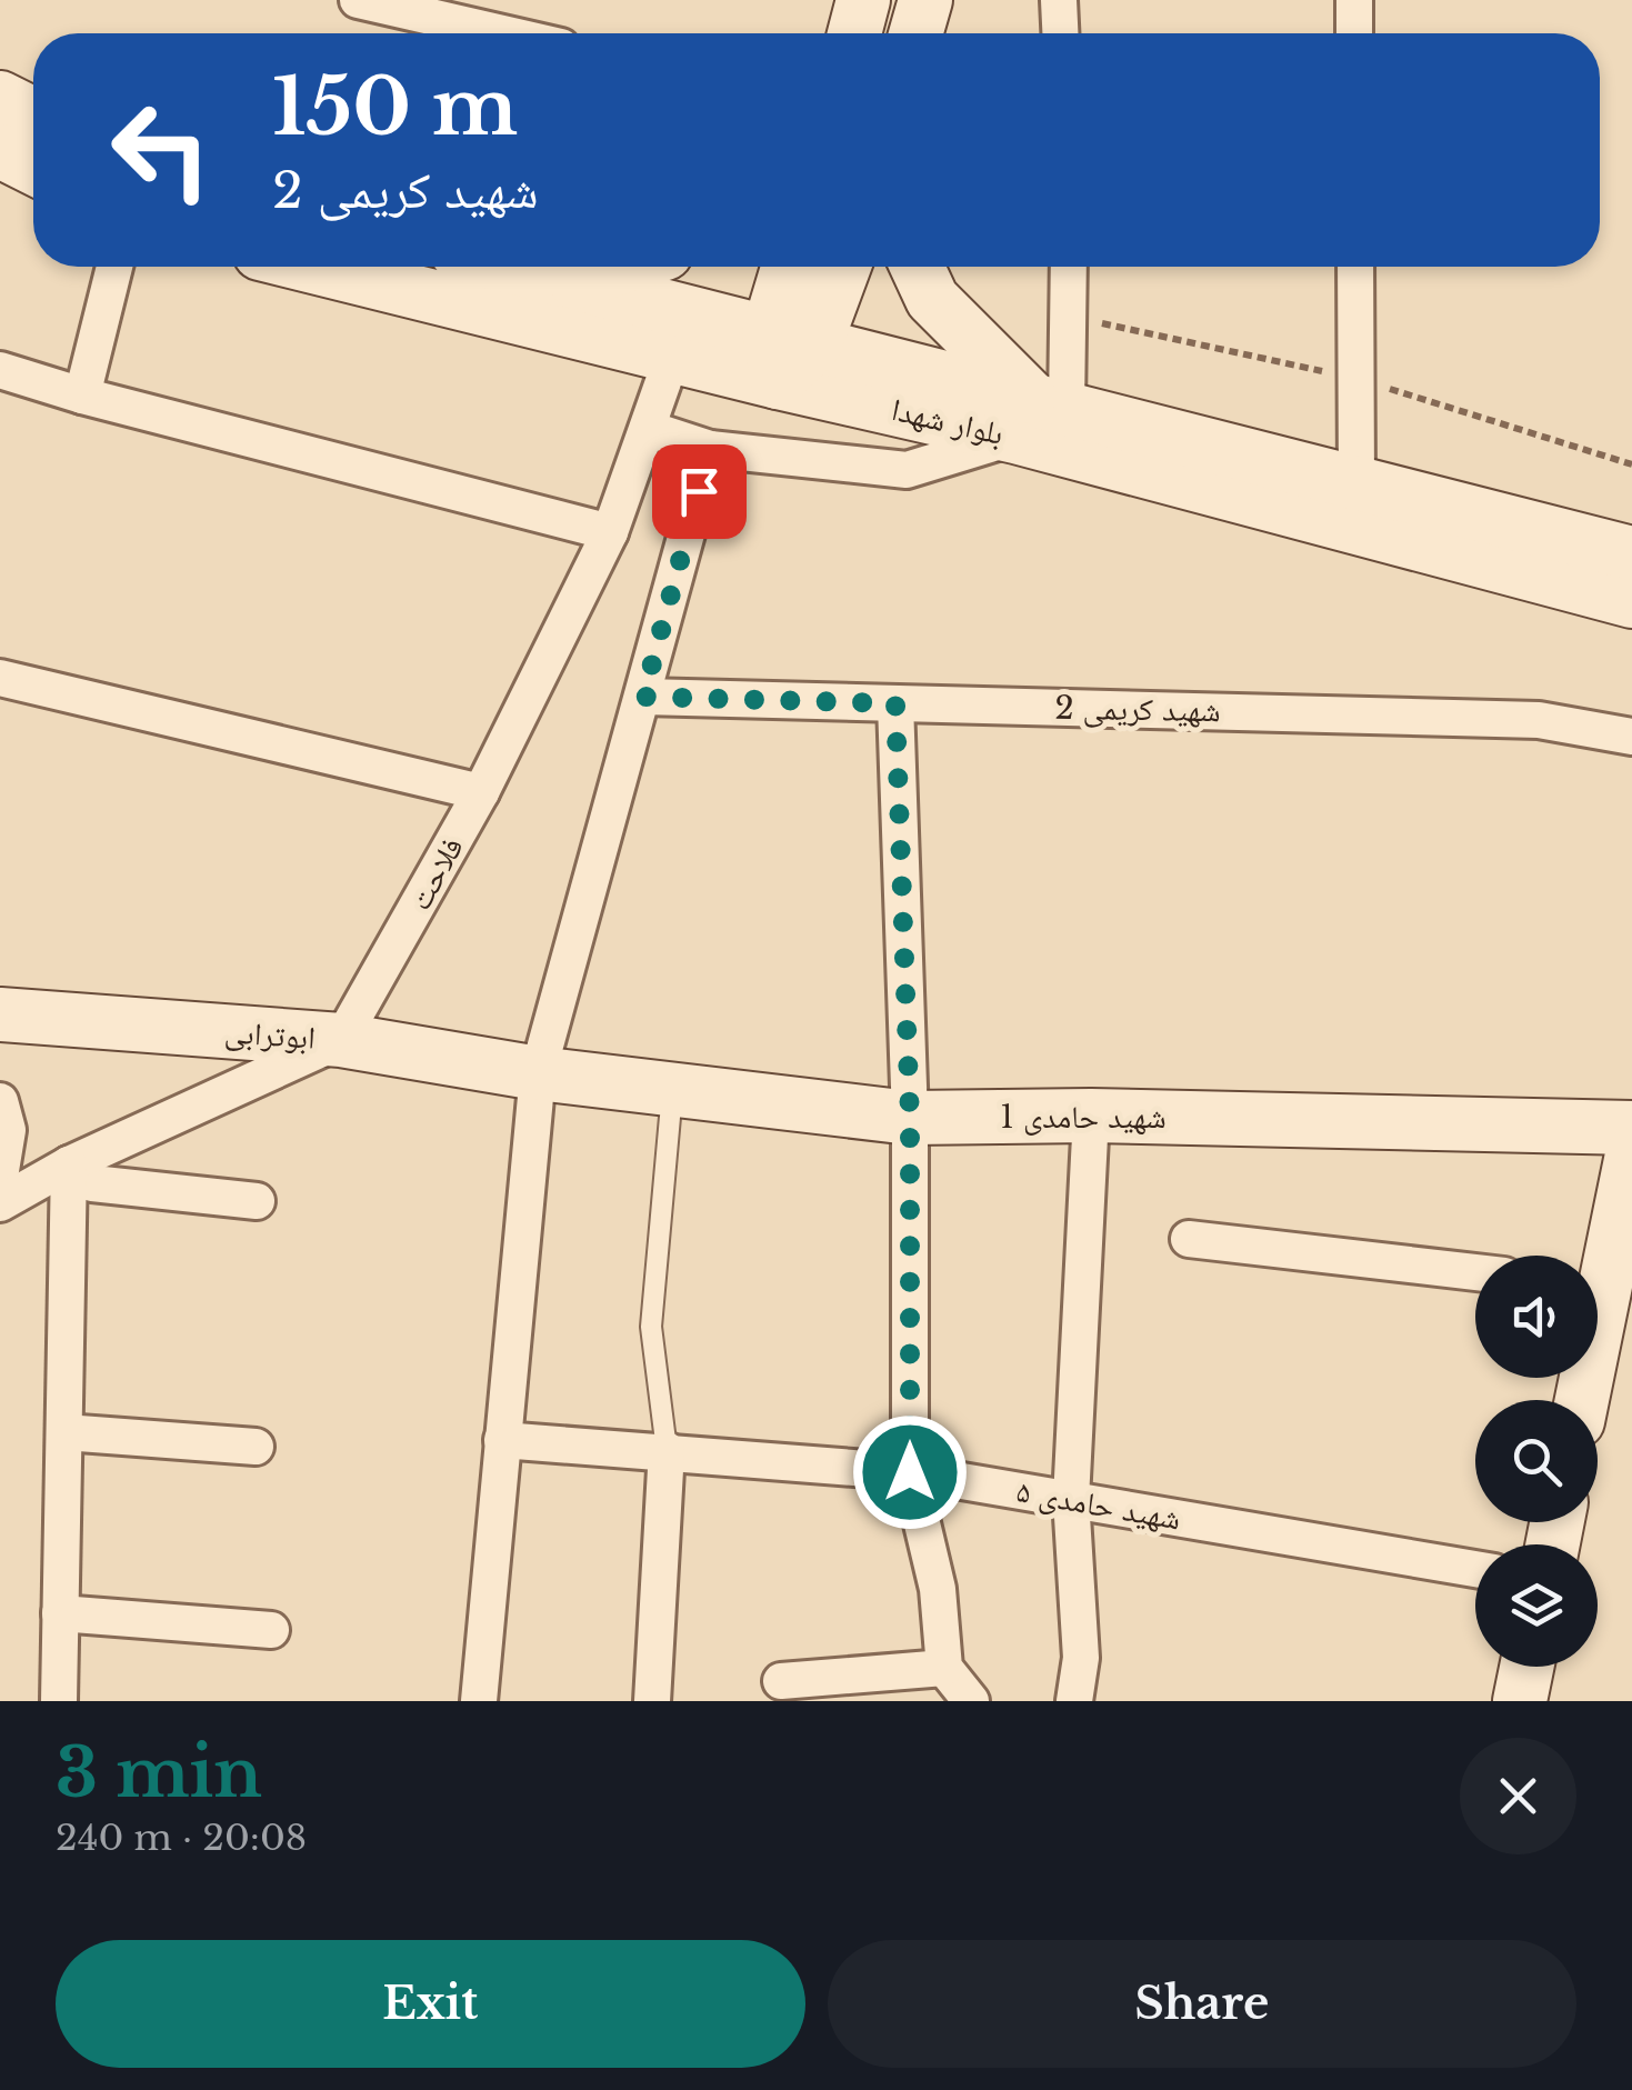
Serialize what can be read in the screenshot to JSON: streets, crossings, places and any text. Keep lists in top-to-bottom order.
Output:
{
  "streets": {
    "main road": ["بلوار شهدا", "ابوترابی", "شهيد حامدی 1"],
    "street": ["شهيد کريمی 2", "فلاحت", "شهید حامدی ۵"]
  },
  "crossings": [
    ["بلوار شهدا", "فلاحت"],
    ["فلاحت", "ابوترابی"],
    ["ابوترابی", "شهيد حامدی 1"]
  ],
  "page": {
    "turn": ["150 m", "شهيد کريمی 2"],
    "heading": ["3 min", "240 m · 20:08"],
    "buttons": ["Exit", "Share"]
  }
}
